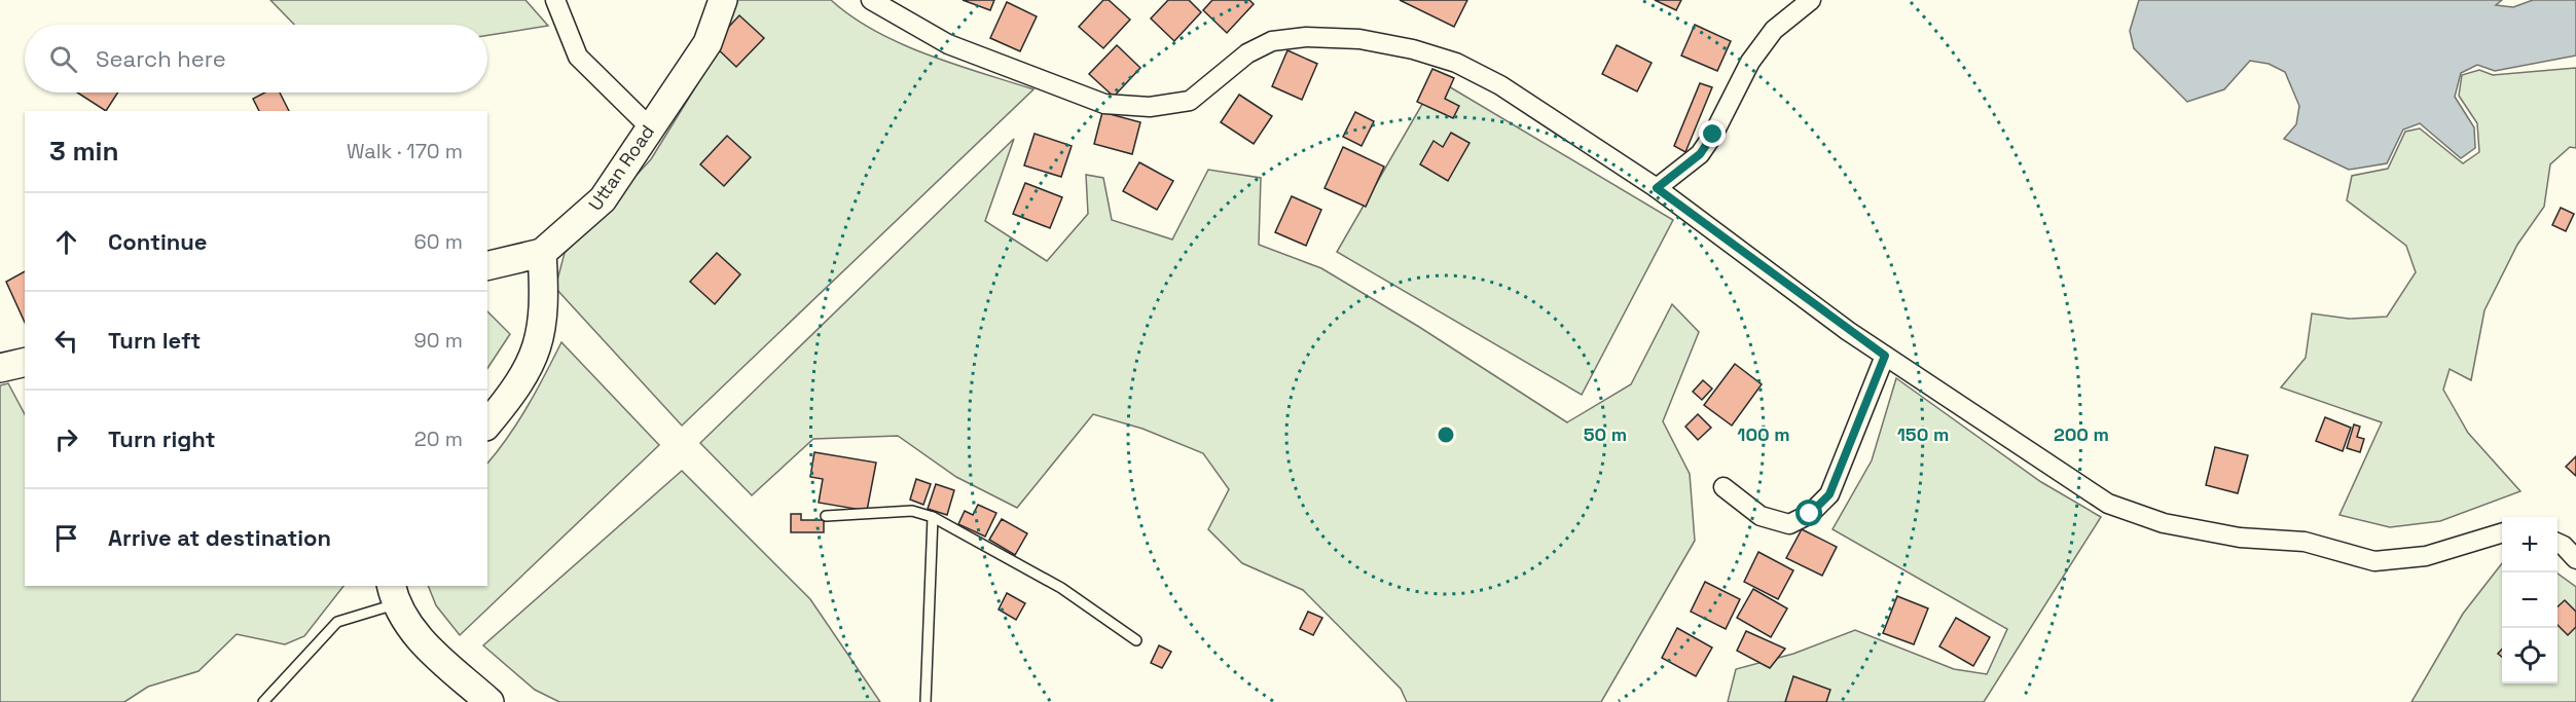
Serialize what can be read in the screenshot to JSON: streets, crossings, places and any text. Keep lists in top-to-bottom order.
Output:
{
  "streets": {
    "main road": ["Uttan Road"]
  },
  "page": {
    "search": "Search here",
    "heading": ["3 min", "Walk · 170 m"],
    "list": [
      ["Continue", "60 m"],
      ["Turn left", "90 m"],
      ["Turn right", "20 m"],
      "Arrive at destination"
    ],
    "map_buttons": ["+", "−"]
  },
  "rings": [
    "50 m",
    "100 m",
    "150 m",
    "200 m"
  ]
}
